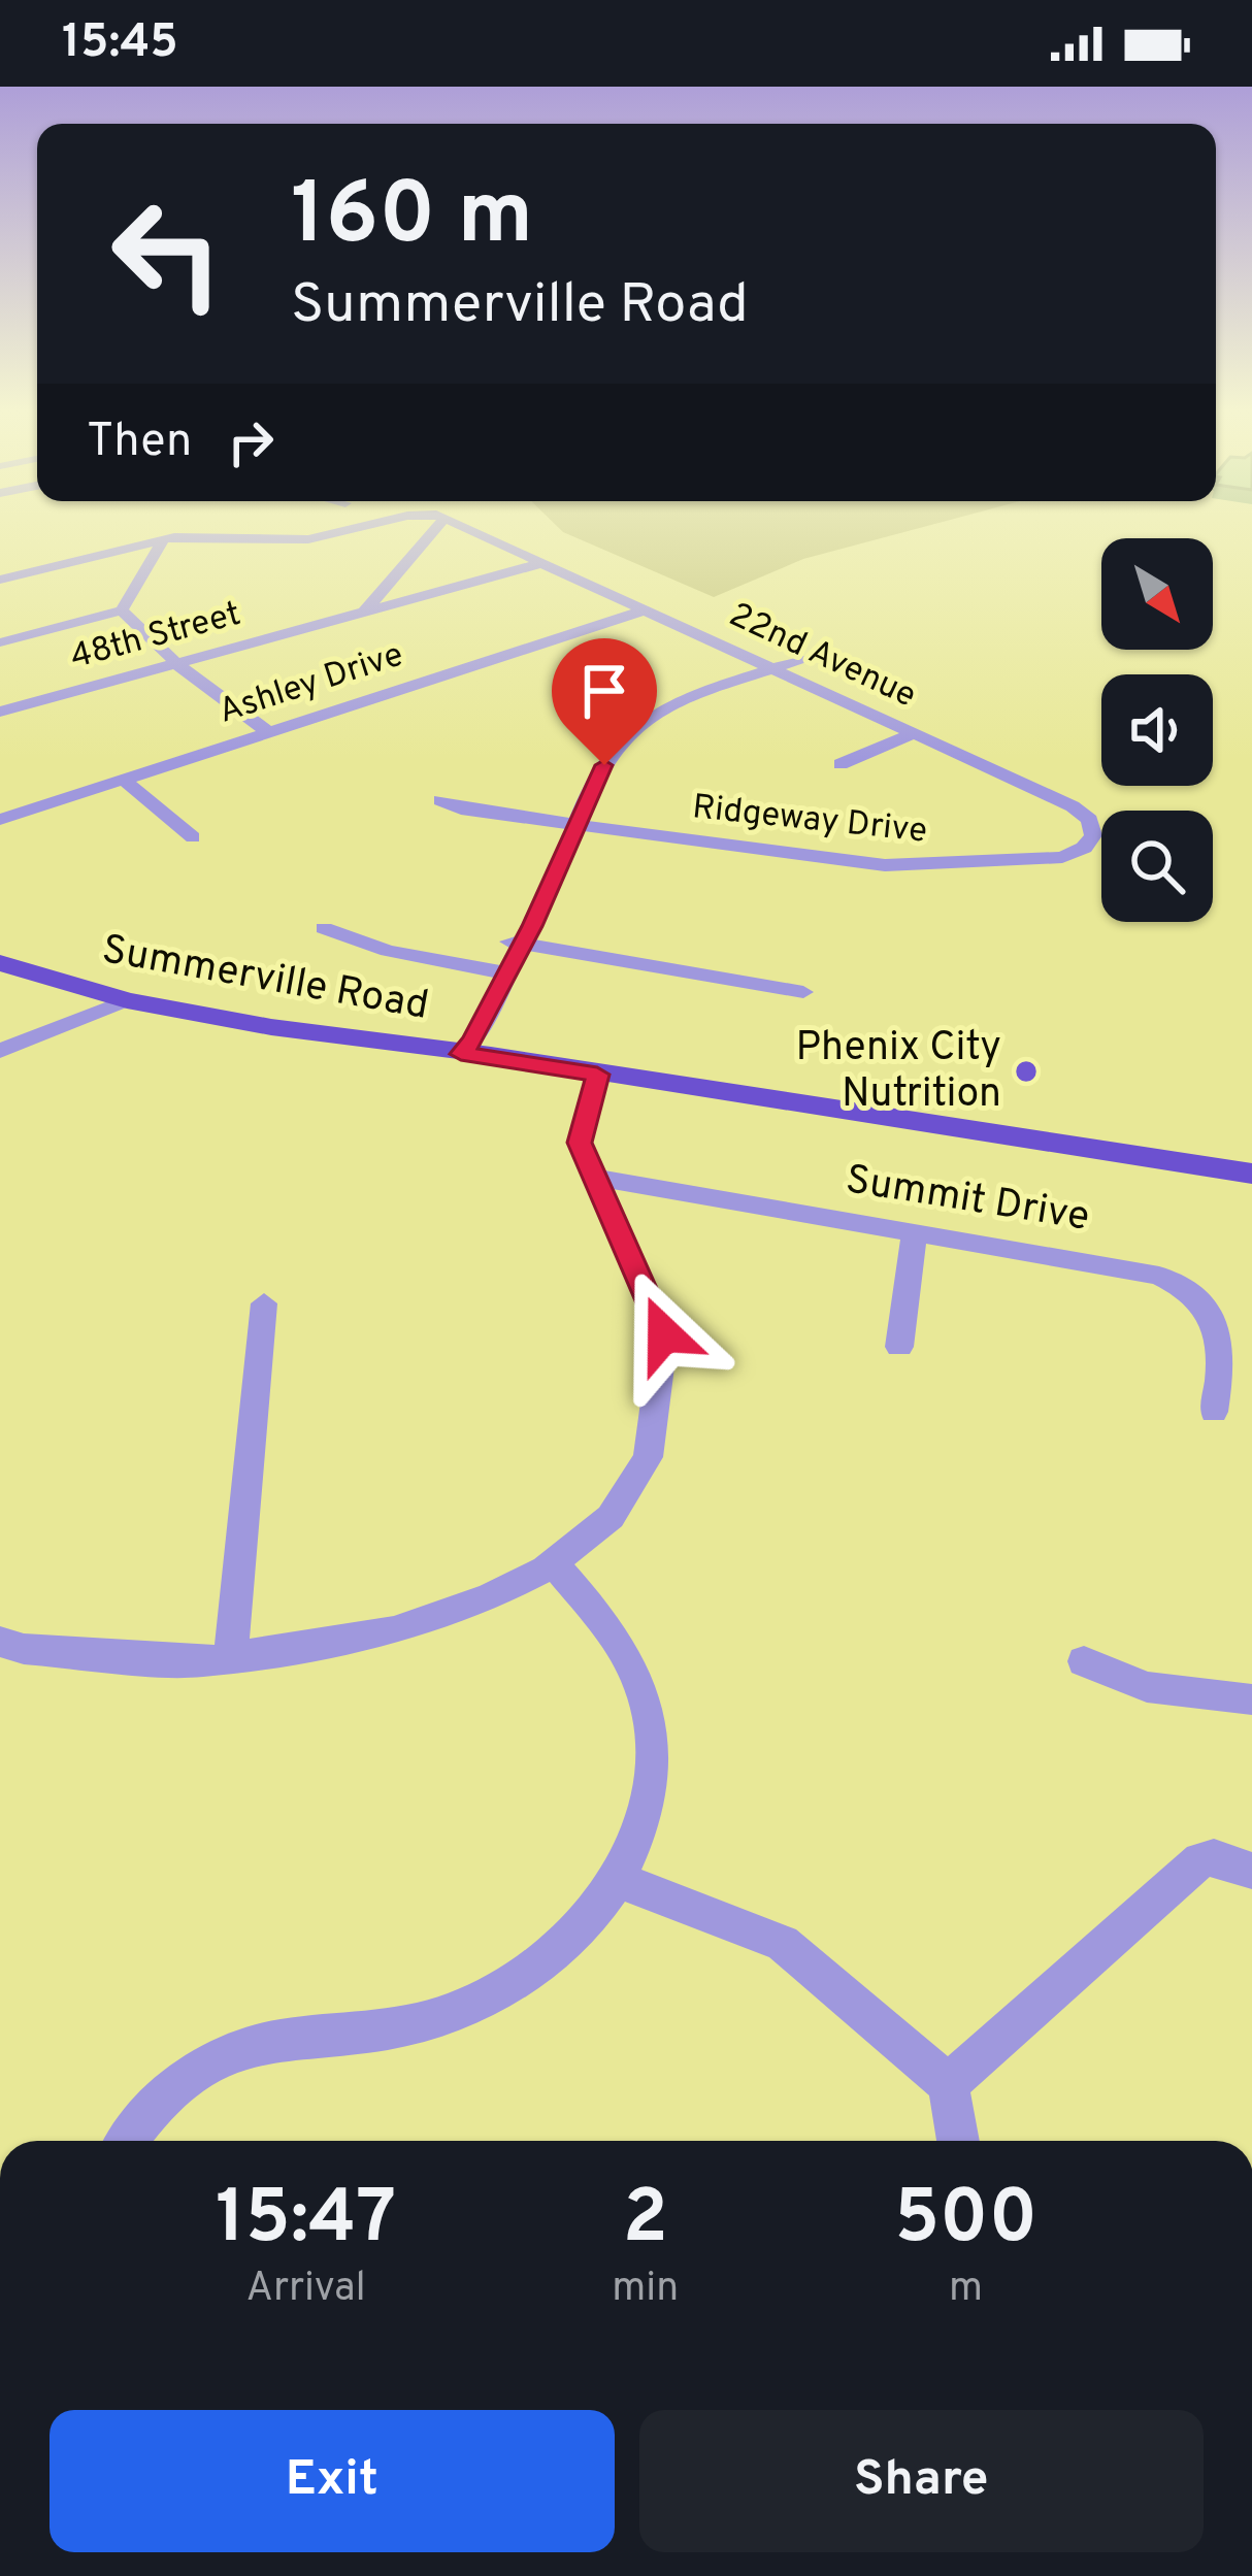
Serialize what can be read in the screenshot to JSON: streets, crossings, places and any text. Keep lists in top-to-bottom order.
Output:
{
  "streets": {
    "main road": ["Summerville Road"],
    "street": [
      "48th Street",
      "22nd Avenue",
      "Ashley Drive",
      "Ridgeway Drive",
      "Summit Drive"
    ]
  },
  "crossings": [
    ["48th Street", "22nd Avenue"],
    ["22nd Avenue", "Ashley Drive"],
    ["22nd Avenue", "Ridgeway Drive"]
  ],
  "places": ["Phenix City Nutrition"],
  "north": "bottom right",
  "page": {
    "status": "15:45",
    "turn": ["160 m", "Summerville Road"],
    "then": "Then",
    "eta": [
      "15:47",
      "Arrival",
      "2",
      "min",
      "500",
      "m"
    ],
    "buttons": ["Exit", "Share"]
  }
}
